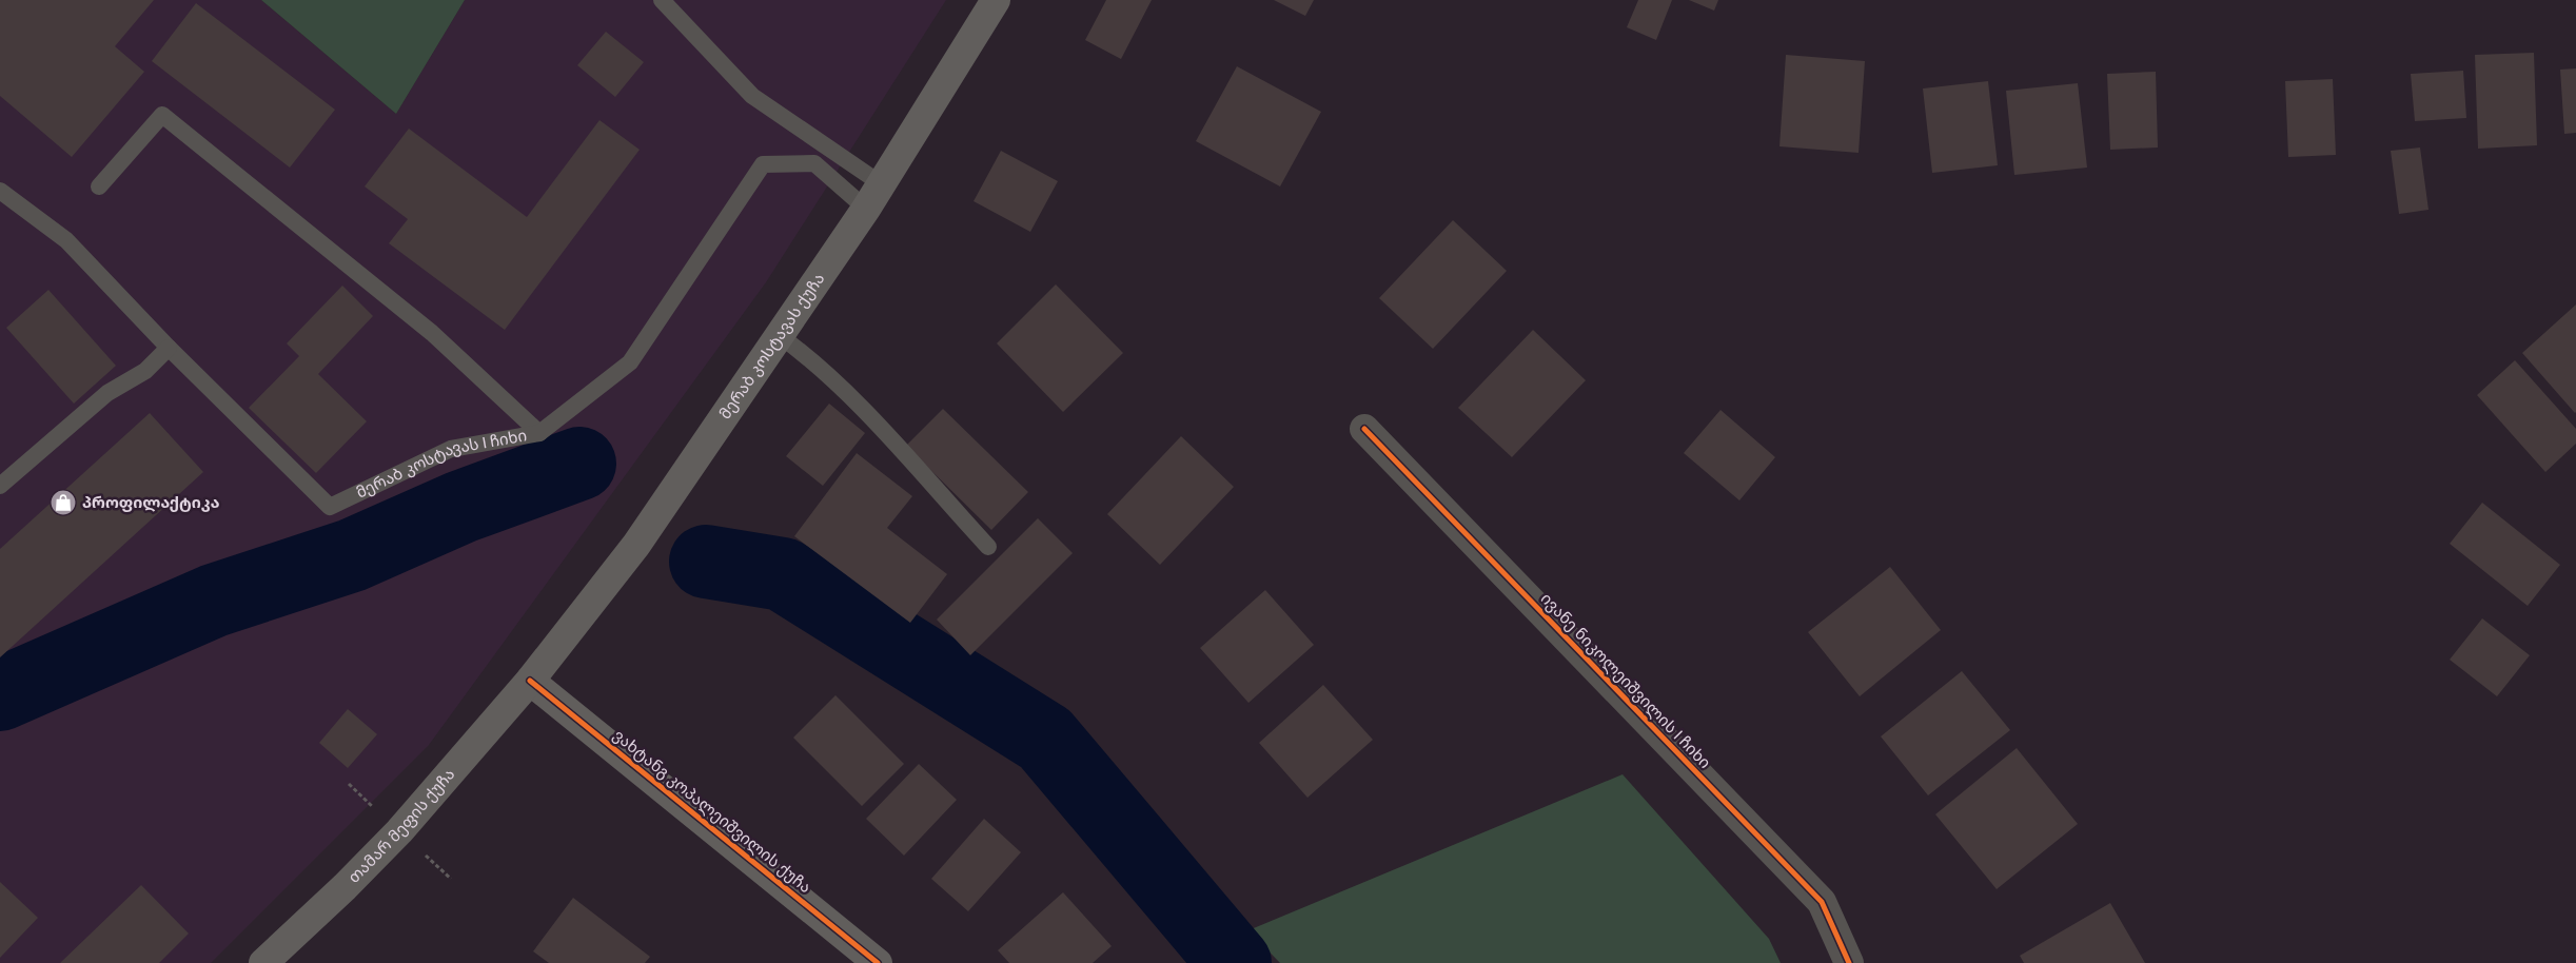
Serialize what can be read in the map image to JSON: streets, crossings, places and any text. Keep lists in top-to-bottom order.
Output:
{
  "streets": {
    "main road": ["მერაბ კოსტავას ქუჩა", "ვახტანგ კოპალეიშვილის ქუჩა", "თამარ მეფის ქუჩა"],
    "street": ["ივანე ნიკოლეიშვილის I ჩიხი"],
    "lane": ["მერაბ კოსტავას I ჩიხი"]
  },
  "crossings": [
    ["მერაბ კოსტავას ქუჩა", "მერაბ კოსტავას I ჩიხი"],
    ["მერაბ კოსტავას ქუჩა", "ვახტანგ კოპალეიშვილის ქუჩა"],
    ["მერაბ კოსტავას ქუჩა", "თამარ მეფის ქუჩა"],
    ["ვახტანგ კოპალეიშვილის ქუჩა", "თამარ მეფის ქუჩა"]
  ],
  "places": {
    "shop": ["პროფილაქტიკა"]
  }
}
